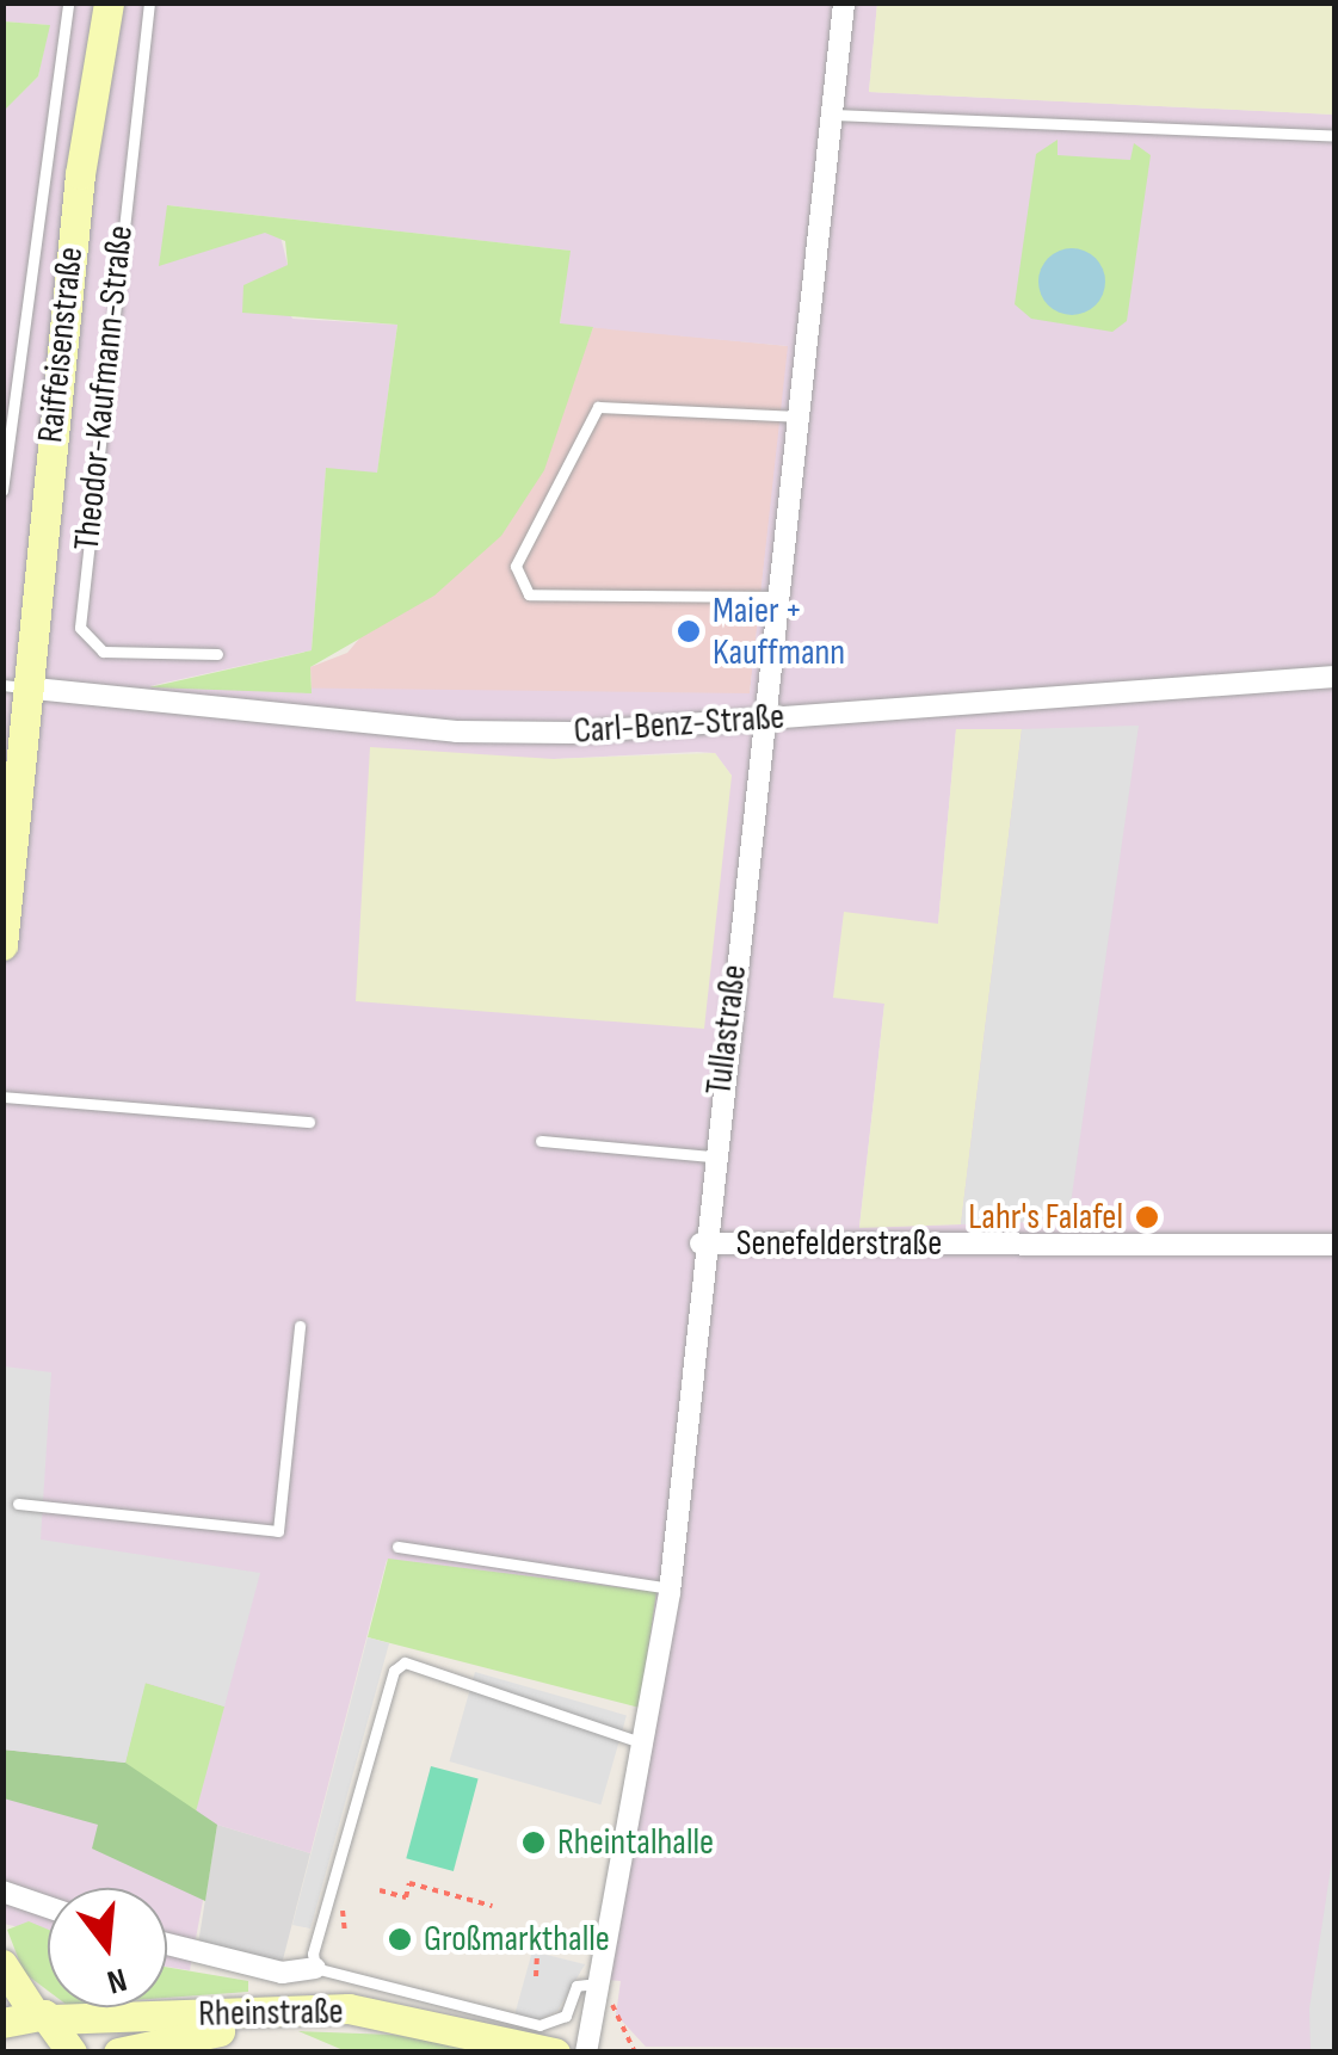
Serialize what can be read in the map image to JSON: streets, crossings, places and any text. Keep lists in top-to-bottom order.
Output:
{
  "streets": {
    "street": [
      "Raiffeisenstraße",
      "Carl-Benz-Straße",
      "Tullastraße",
      "Senefelderstraße",
      "Rheinstraße"
    ],
    "lane": ["Theodor-Kaufmann-Straße"]
  },
  "crossings": [
    ["Raiffeisenstraße", "Carl-Benz-Straße"],
    ["Carl-Benz-Straße", "Tullastraße"],
    ["Tullastraße", "Senefelderstraße"]
  ],
  "places": [
    "Maier + Kauffmann",
    "Lahr's Falafel",
    "Rheintalhalle",
    "Großmarkthalle"
  ],
  "north": "bottom"
}
